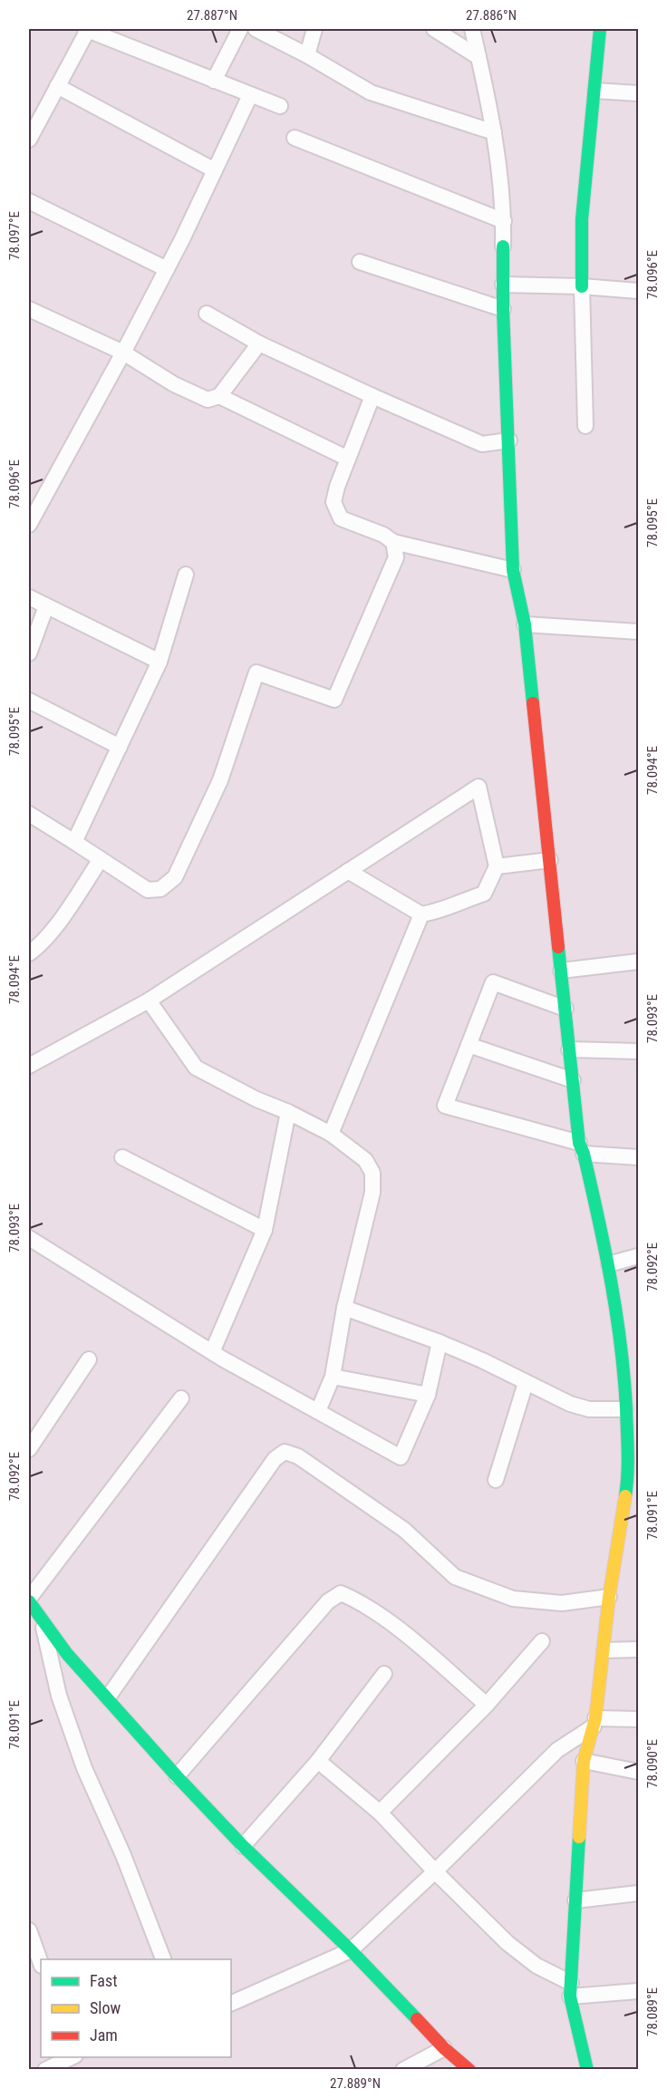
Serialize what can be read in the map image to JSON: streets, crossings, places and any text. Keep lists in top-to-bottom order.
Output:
{
  "legend": ["Fast", "Slow", "Jam"],
  "coordinates": [
    "27.887°N",
    "27.886°N",
    "78.097°E",
    "78.096°E",
    "78.095°E",
    "78.094°E",
    "78.093°E",
    "78.092°E",
    "78.091°E",
    "78.090°E",
    "78.089°E",
    "27.889°N"
  ]
}
